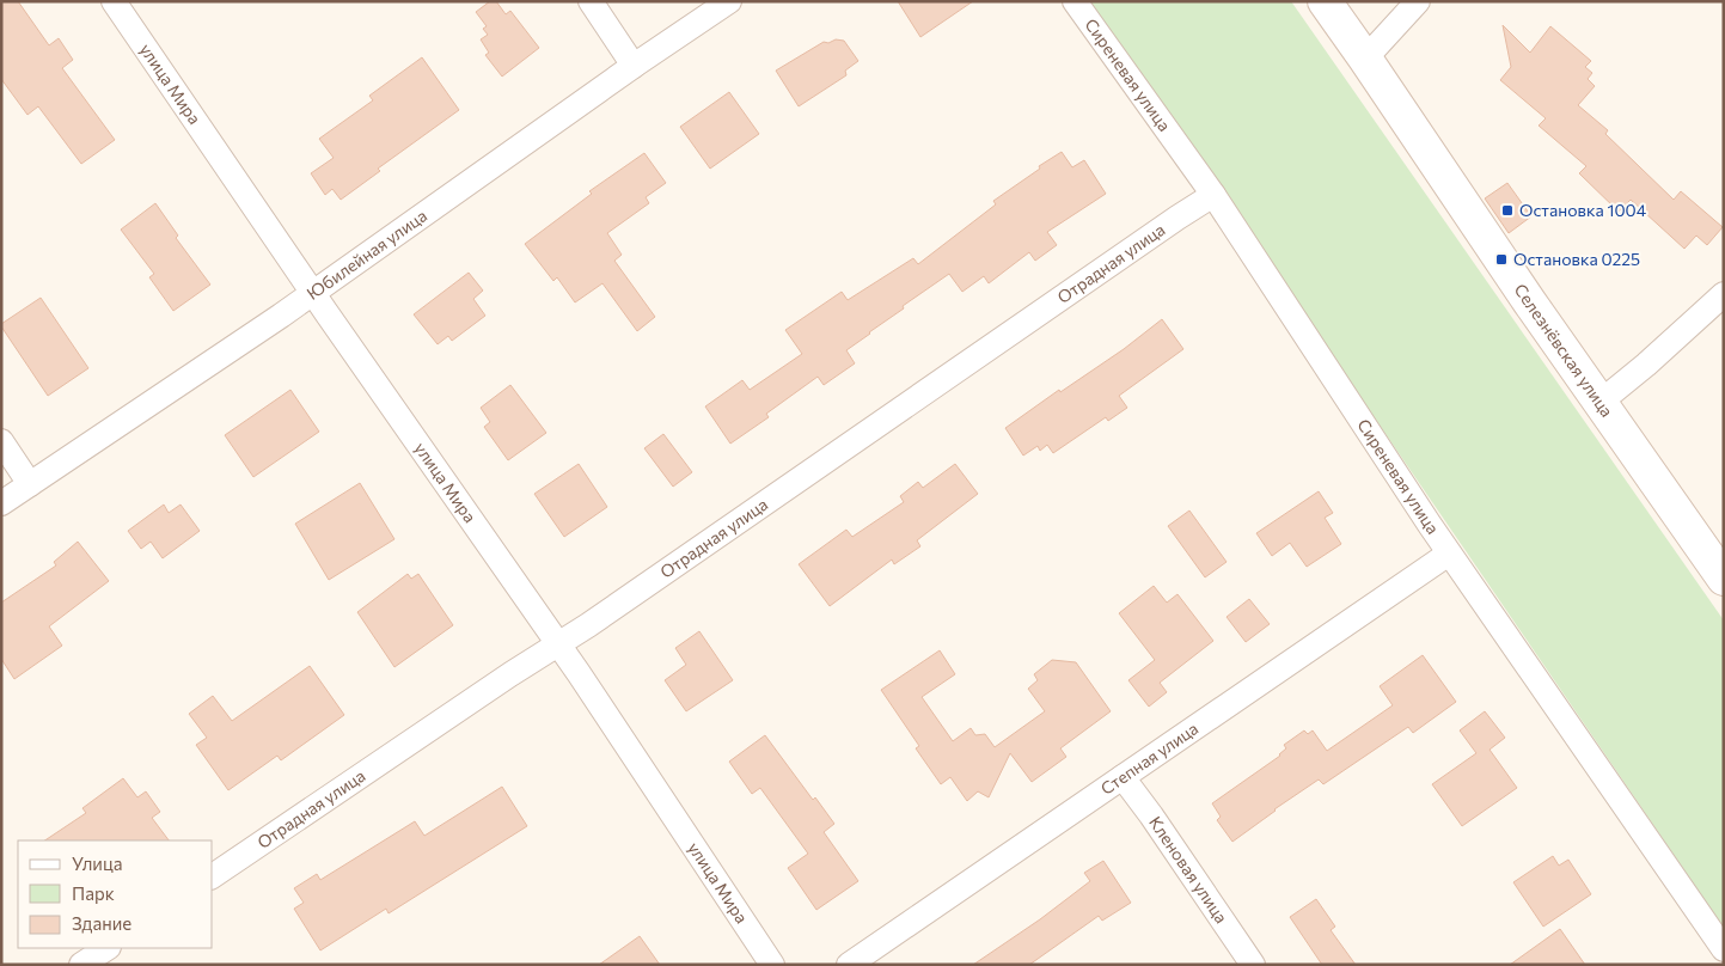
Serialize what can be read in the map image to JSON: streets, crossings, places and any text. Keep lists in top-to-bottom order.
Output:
{
  "streets": {
    "street": [
      "Сиреневая улица",
      "улица Мира",
      "Юбилейная улица",
      "Отрадная улица",
      "Селезнёвская улица",
      "Степная улица",
      "Кленовая улица"
    ]
  },
  "crossings": [
    ["Сиреневая улица", "Отрадная улица"],
    ["Сиреневая улица", "Степная улица"],
    ["улица Мира", "Юбилейная улица"],
    ["улица Мира", "Отрадная улица"],
    ["Степная улица", "Кленовая улица"]
  ],
  "places": {
    "transit": ["Остановка 1004", "Остановка 0225"]
  },
  "legend": ["Улица", "Парк", "Здание"]
}
